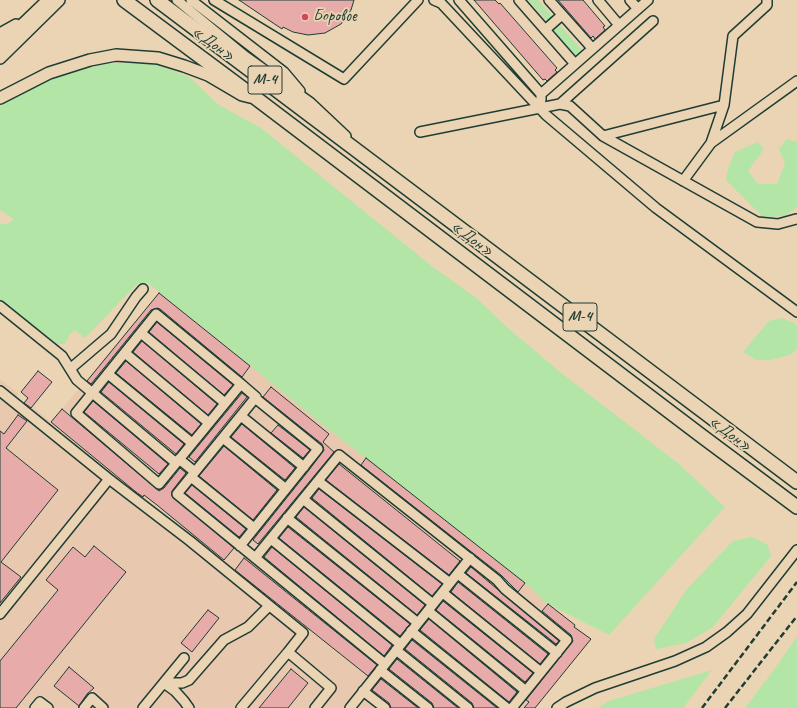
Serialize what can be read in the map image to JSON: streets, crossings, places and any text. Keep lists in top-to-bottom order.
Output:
{
  "streets": {
    "highway": ["«Дон»", "М-4"]
  },
  "places": ["Боровое"]
}
